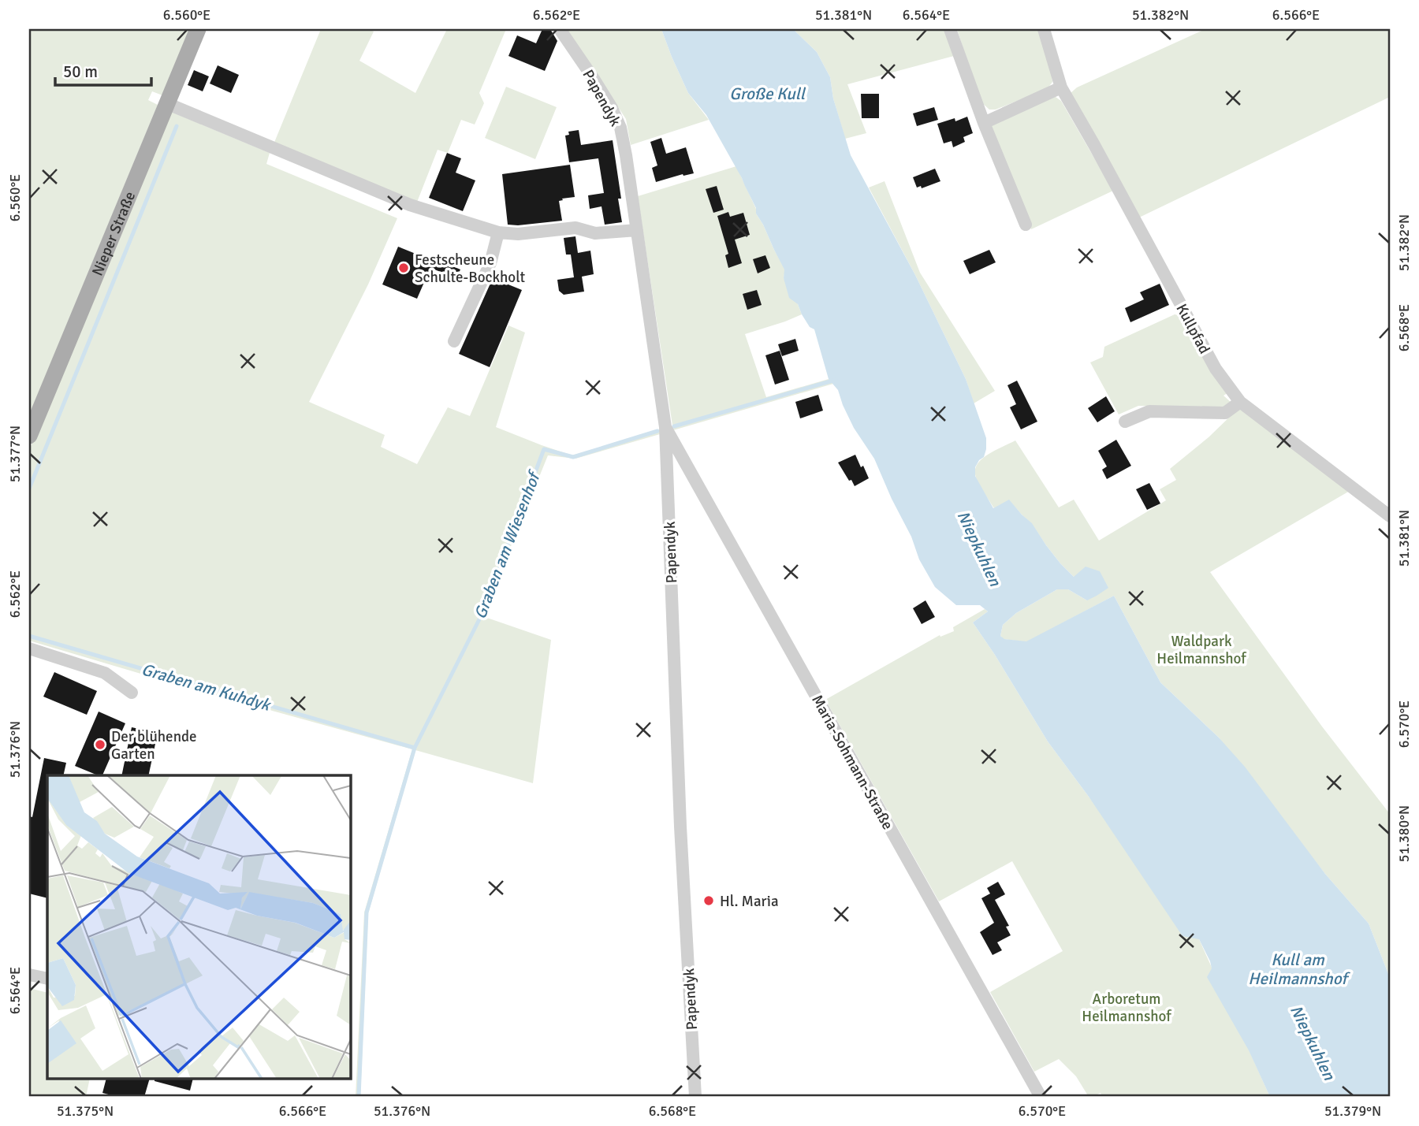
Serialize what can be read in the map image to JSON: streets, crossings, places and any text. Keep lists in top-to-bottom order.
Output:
{
  "streets": {
    "main road": ["Nieper Straße"],
    "street": ["Papendyk", "Kullpfad", "Maria-Sohmann-Straße"]
  },
  "crossings": [
    ["Papendyk", "Maria-Sohmann-Straße"]
  ],
  "water": [
    "Große Kull",
    "Graben am Wiesenhof",
    "Niepkuhlen",
    "Graben am Kuhdyk",
    "Kull am Heilmannshof"
  ],
  "parks": ["Waldpark Heilmannshof", "Arboretum Heilmannshof"],
  "places": ["Festscheune Schulte-Bockholt", "Der blühende Garten", "Hl. Maria"],
  "scale_bar": "50 m",
  "coordinates": [
    "6.560°E",
    "6.562°E",
    "51.381°N",
    "6.564°E",
    "51.382°N",
    "6.566°E",
    "6.568°E",
    "51.377°N",
    "6.570°E",
    "51.376°N",
    "51.380°N",
    "51.375°N",
    "51.379°N"
  ]
}
